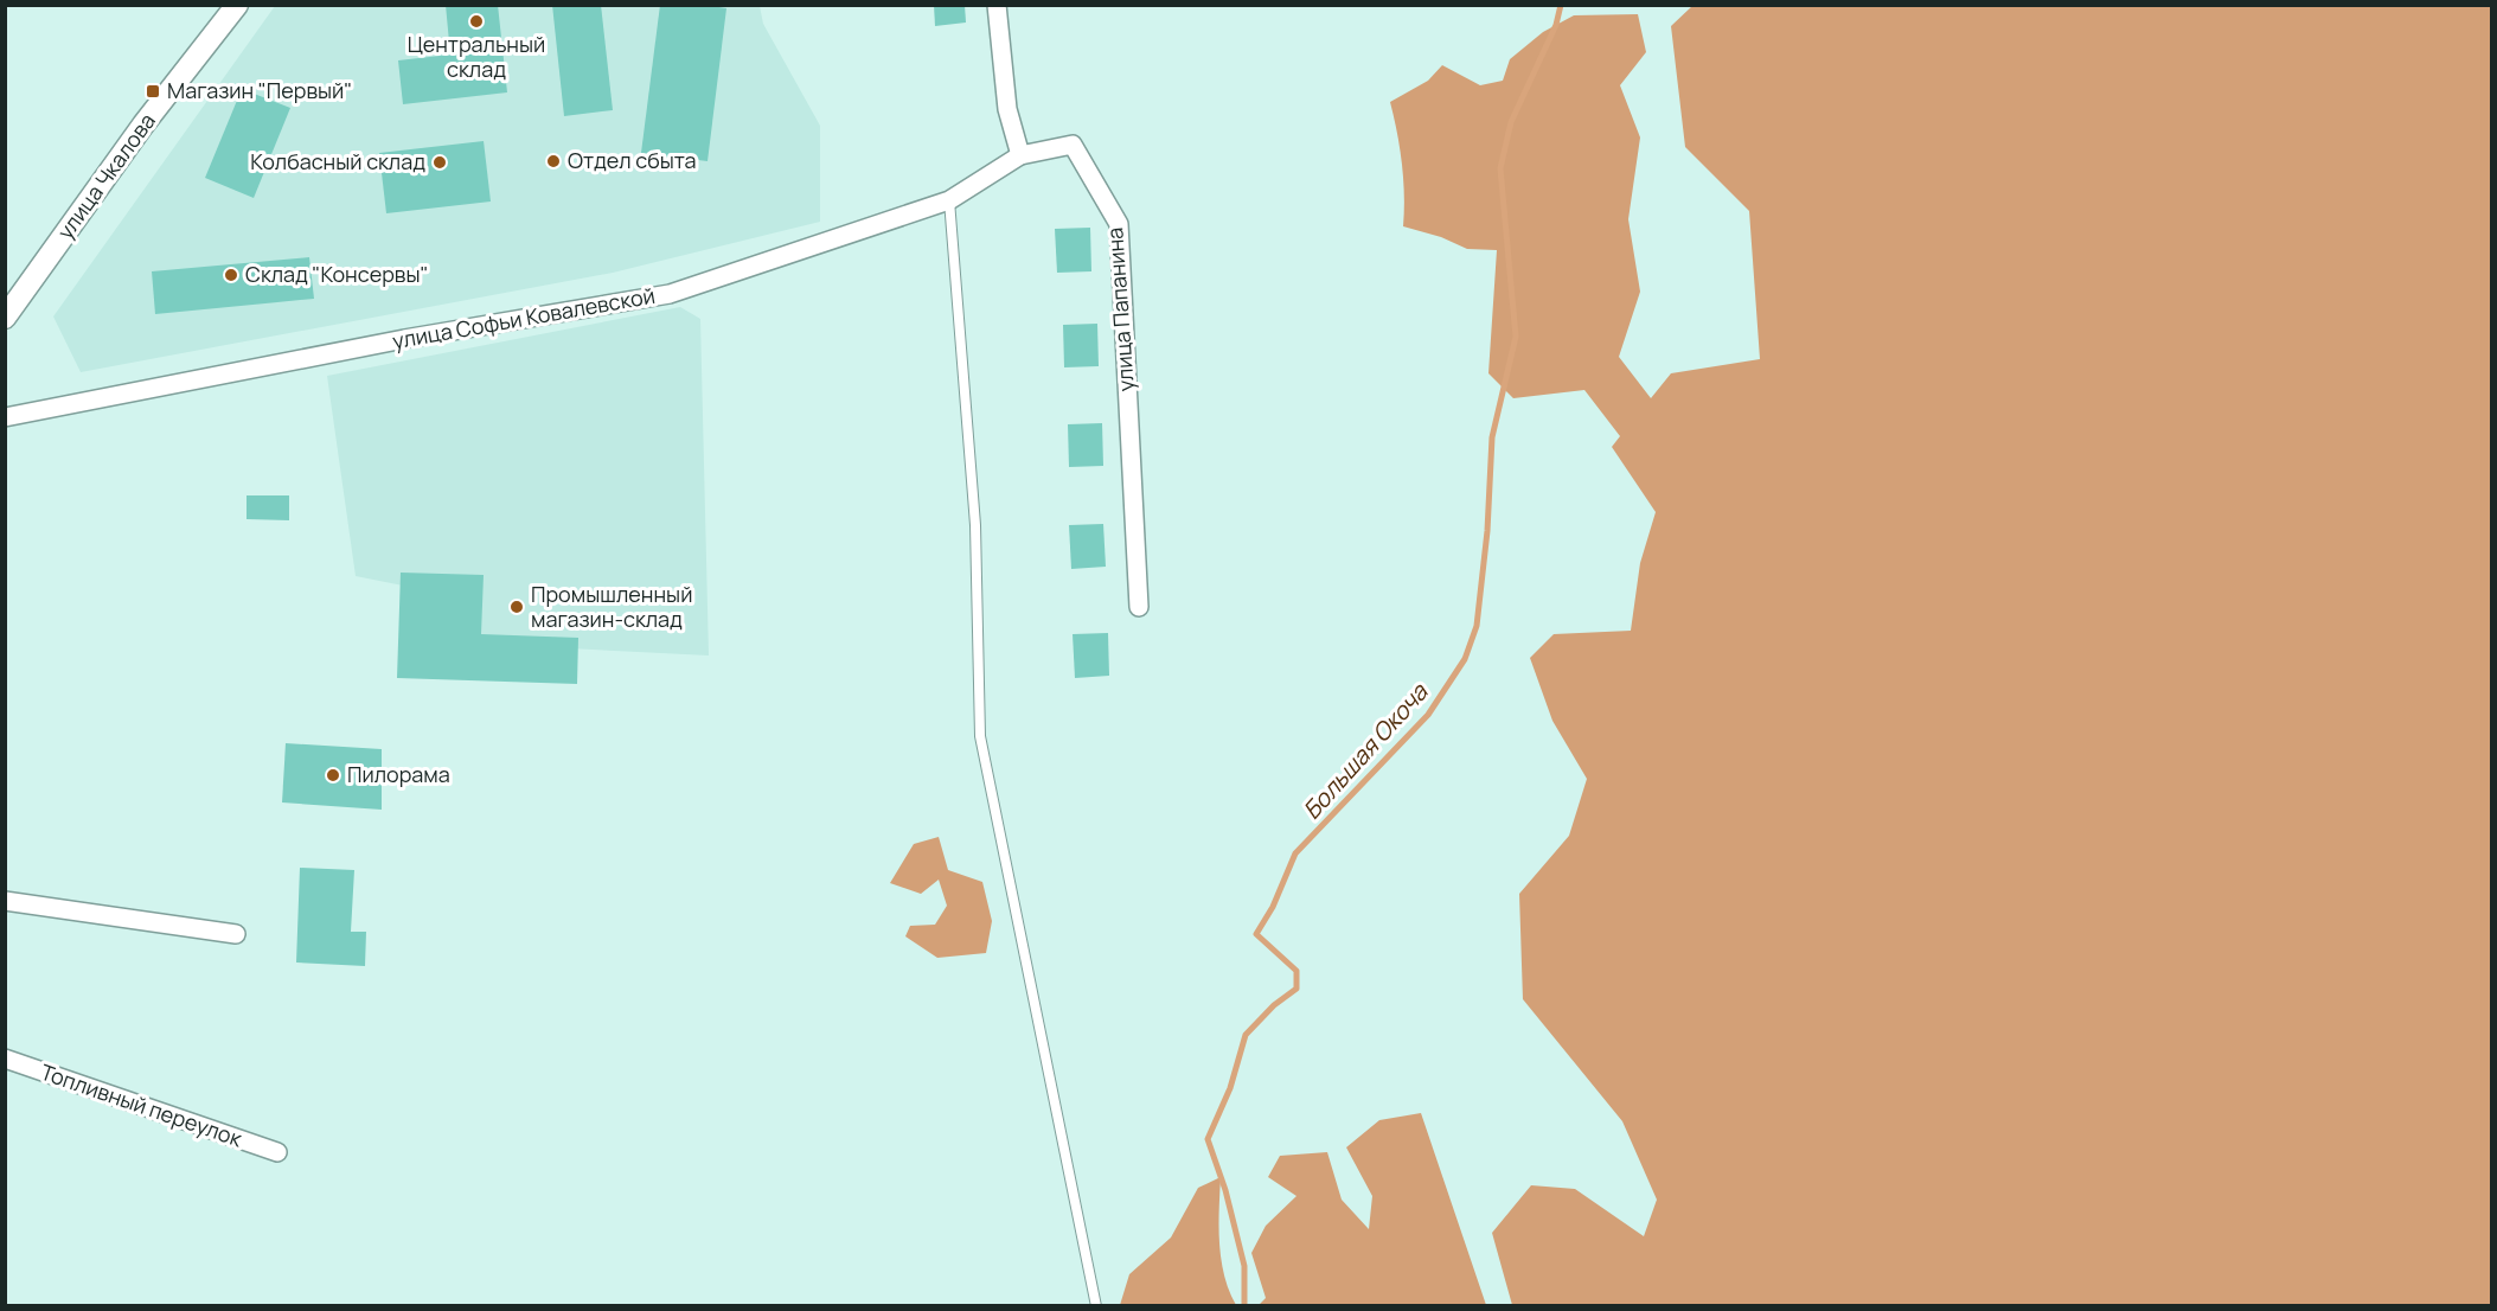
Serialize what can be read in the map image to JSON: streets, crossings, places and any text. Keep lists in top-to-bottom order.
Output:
{
  "streets": {
    "street": [
      "улица Чкалова",
      "улица Папанина",
      "улица Софьи Ковалевской",
      "Топливный переулок"
    ]
  },
  "crossings": [
    ["улица Папанина", "улица Софьи Ковалевской"]
  ],
  "water": ["Большая Окоча"],
  "places": {
    "other": [
      "Центральный склад",
      "Отдел сбыта",
      "Колбасный склад",
      "Склад \"Консервы\"",
      "Промышленный магазин-склад",
      "Пилорама"
    ],
    "transit": ["Магазин \"Первый\""]
  }
}
